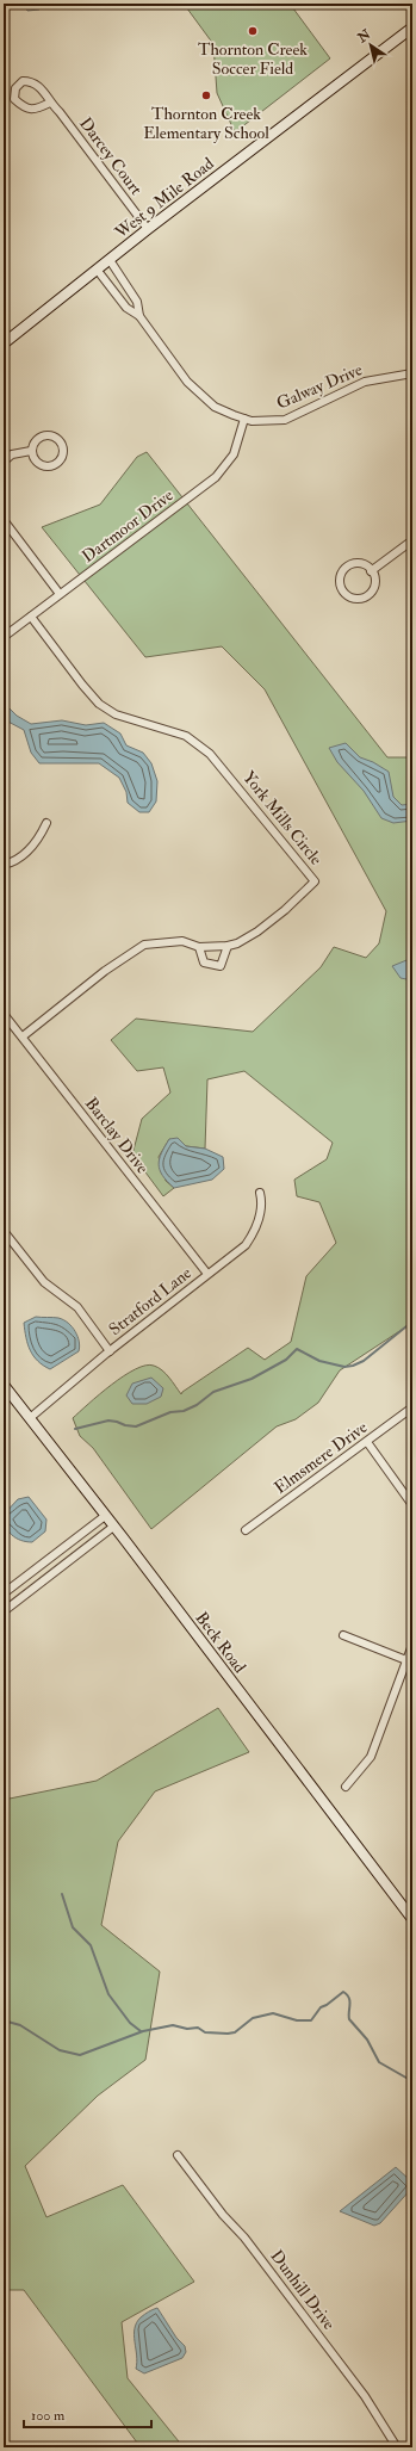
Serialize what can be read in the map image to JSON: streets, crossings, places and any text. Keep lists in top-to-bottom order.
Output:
{
  "streets": {
    "main road": ["West 9 Mile Road", "Beck Road"],
    "street": [
      "Darcey Court",
      "Galway Drive",
      "Dartmoor Drive",
      "York Mills Circle",
      "Barclay Drive",
      "Stratford Lane",
      "Elmsmere Drive",
      "Dunhill Drive"
    ]
  },
  "crossings": [
    ["Darcey Court", "West 9 Mile Road"],
    ["West 9 Mile Road", "Galway Drive"],
    ["Galway Drive", "Dartmoor Drive"],
    ["Dartmoor Drive", "York Mills Circle"],
    ["York Mills Circle", "Barclay Drive"],
    ["Barclay Drive", "Stratford Lane"],
    ["Stratford Lane", "Beck Road"]
  ],
  "places": ["Thornton Creek Soccer Field", "Thornton Creek Elementary School"],
  "scale_bar": "100 m",
  "north": "top left"
}
